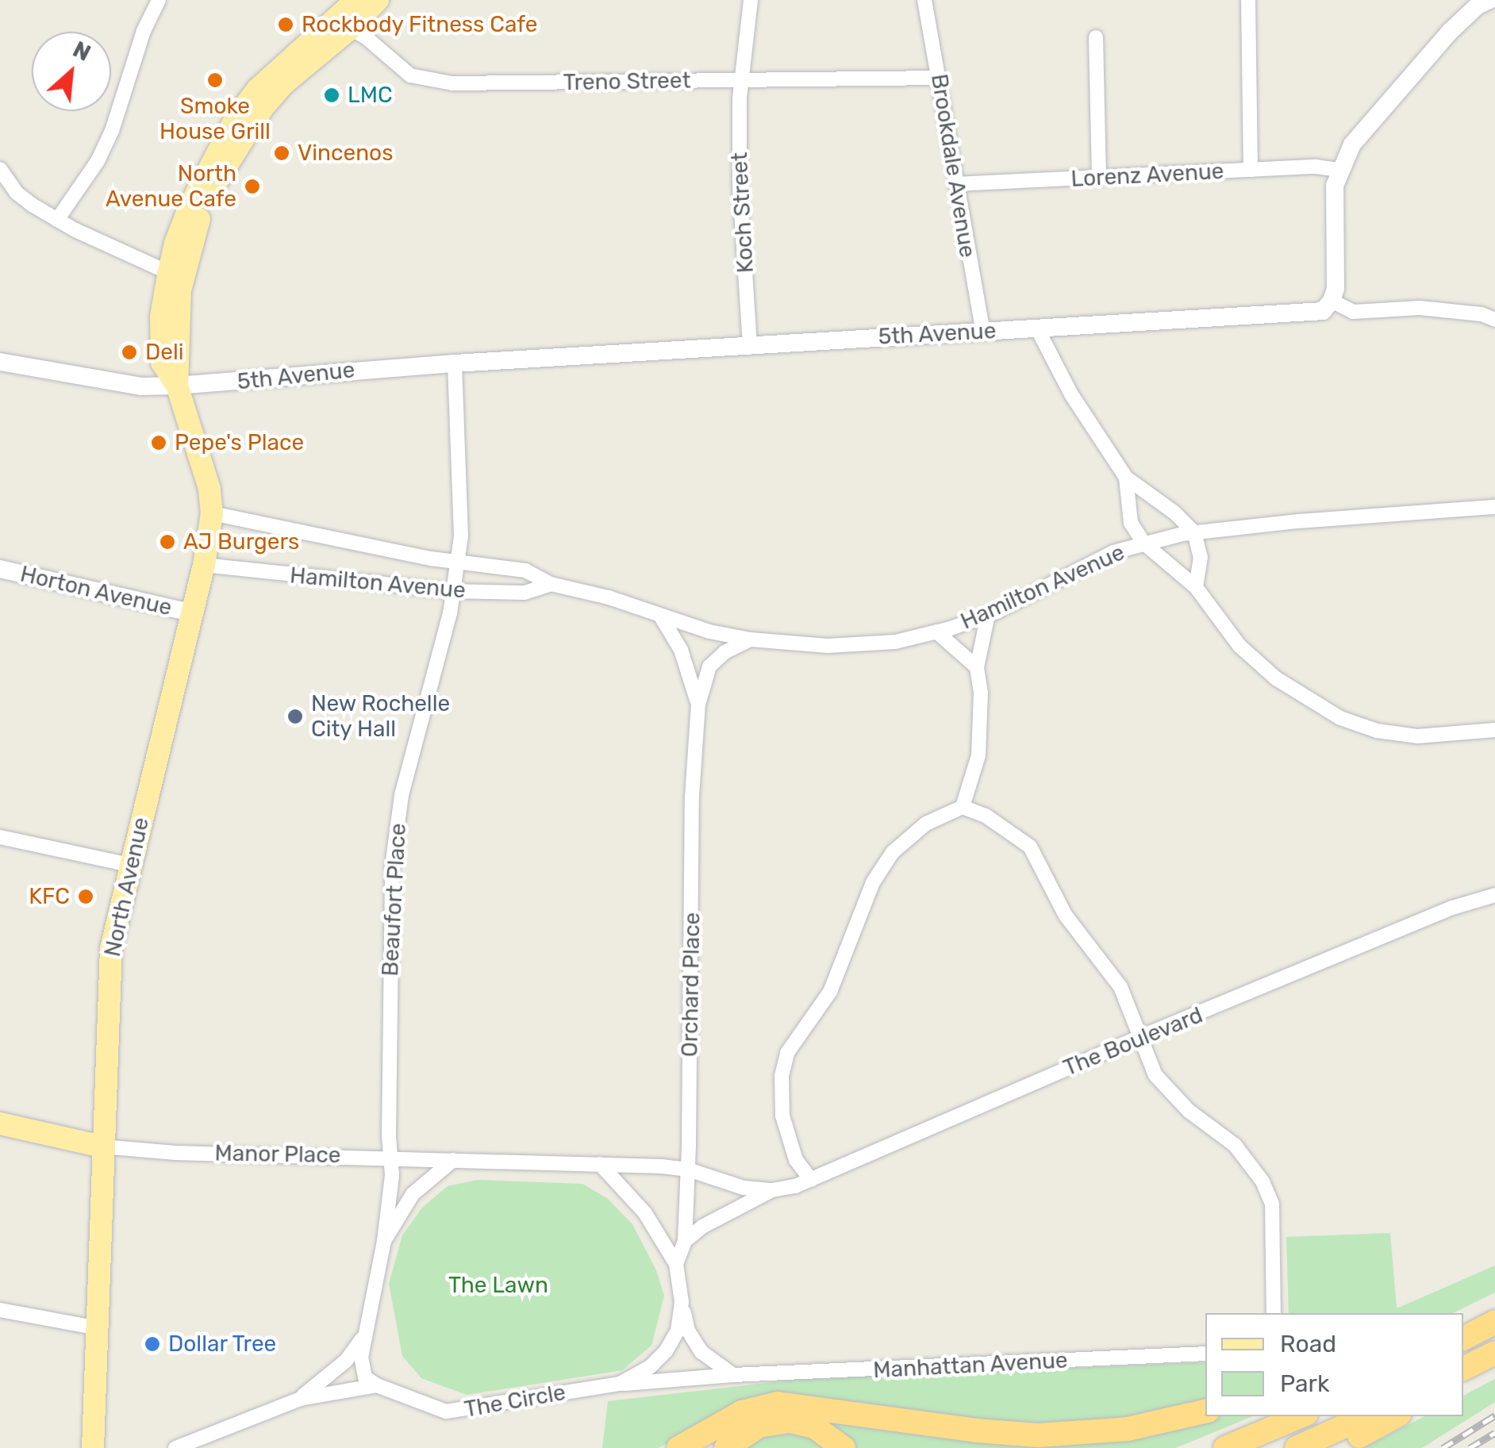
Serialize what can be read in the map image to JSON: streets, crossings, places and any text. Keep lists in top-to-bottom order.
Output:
{
  "streets": {
    "main road": ["North Avenue"],
    "street": [
      "Treno Street",
      "Brookdale Avenue",
      "Lorenz Avenue",
      "Koch Street",
      "5th Avenue",
      "Hamilton Avenue",
      "Horton Avenue",
      "Beaufort Place",
      "Orchard Place",
      "The Boulevard",
      "Manor Place",
      "Manhattan Avenue",
      "The Circle"
    ]
  },
  "crossings": [
    ["Treno Street", "Brookdale Avenue"],
    ["Treno Street", "Koch Street"],
    ["Treno Street", "North Avenue"],
    ["Brookdale Avenue", "Lorenz Avenue"],
    ["Brookdale Avenue", "5th Avenue"],
    ["Koch Street", "5th Avenue"],
    ["5th Avenue", "North Avenue"],
    ["5th Avenue", "Beaufort Place"],
    ["Hamilton Avenue", "North Avenue"],
    ["Hamilton Avenue", "Beaufort Place"],
    ["Hamilton Avenue", "Orchard Place"],
    ["Horton Avenue", "North Avenue"],
    ["North Avenue", "Manor Place"],
    ["Beaufort Place", "Manor Place"],
    ["Orchard Place", "The Boulevard"],
    ["Orchard Place", "The Circle"],
    ["The Boulevard", "Manor Place"],
    ["The Boulevard", "The Circle"],
    ["Manhattan Avenue", "The Circle"]
  ],
  "parks": ["The Lawn"],
  "places": [
    "Rockbody Fitness Cafe",
    "Smoke House Grill",
    "LMC",
    "Vincenos",
    "North Avenue Cafe",
    "Deli",
    "Pepe's Place",
    "AJ Burgers",
    "New Rochelle City Hall",
    "KFC",
    "Dollar Tree"
  ],
  "legend": ["Road", "Park"],
  "north": "top right"
}
